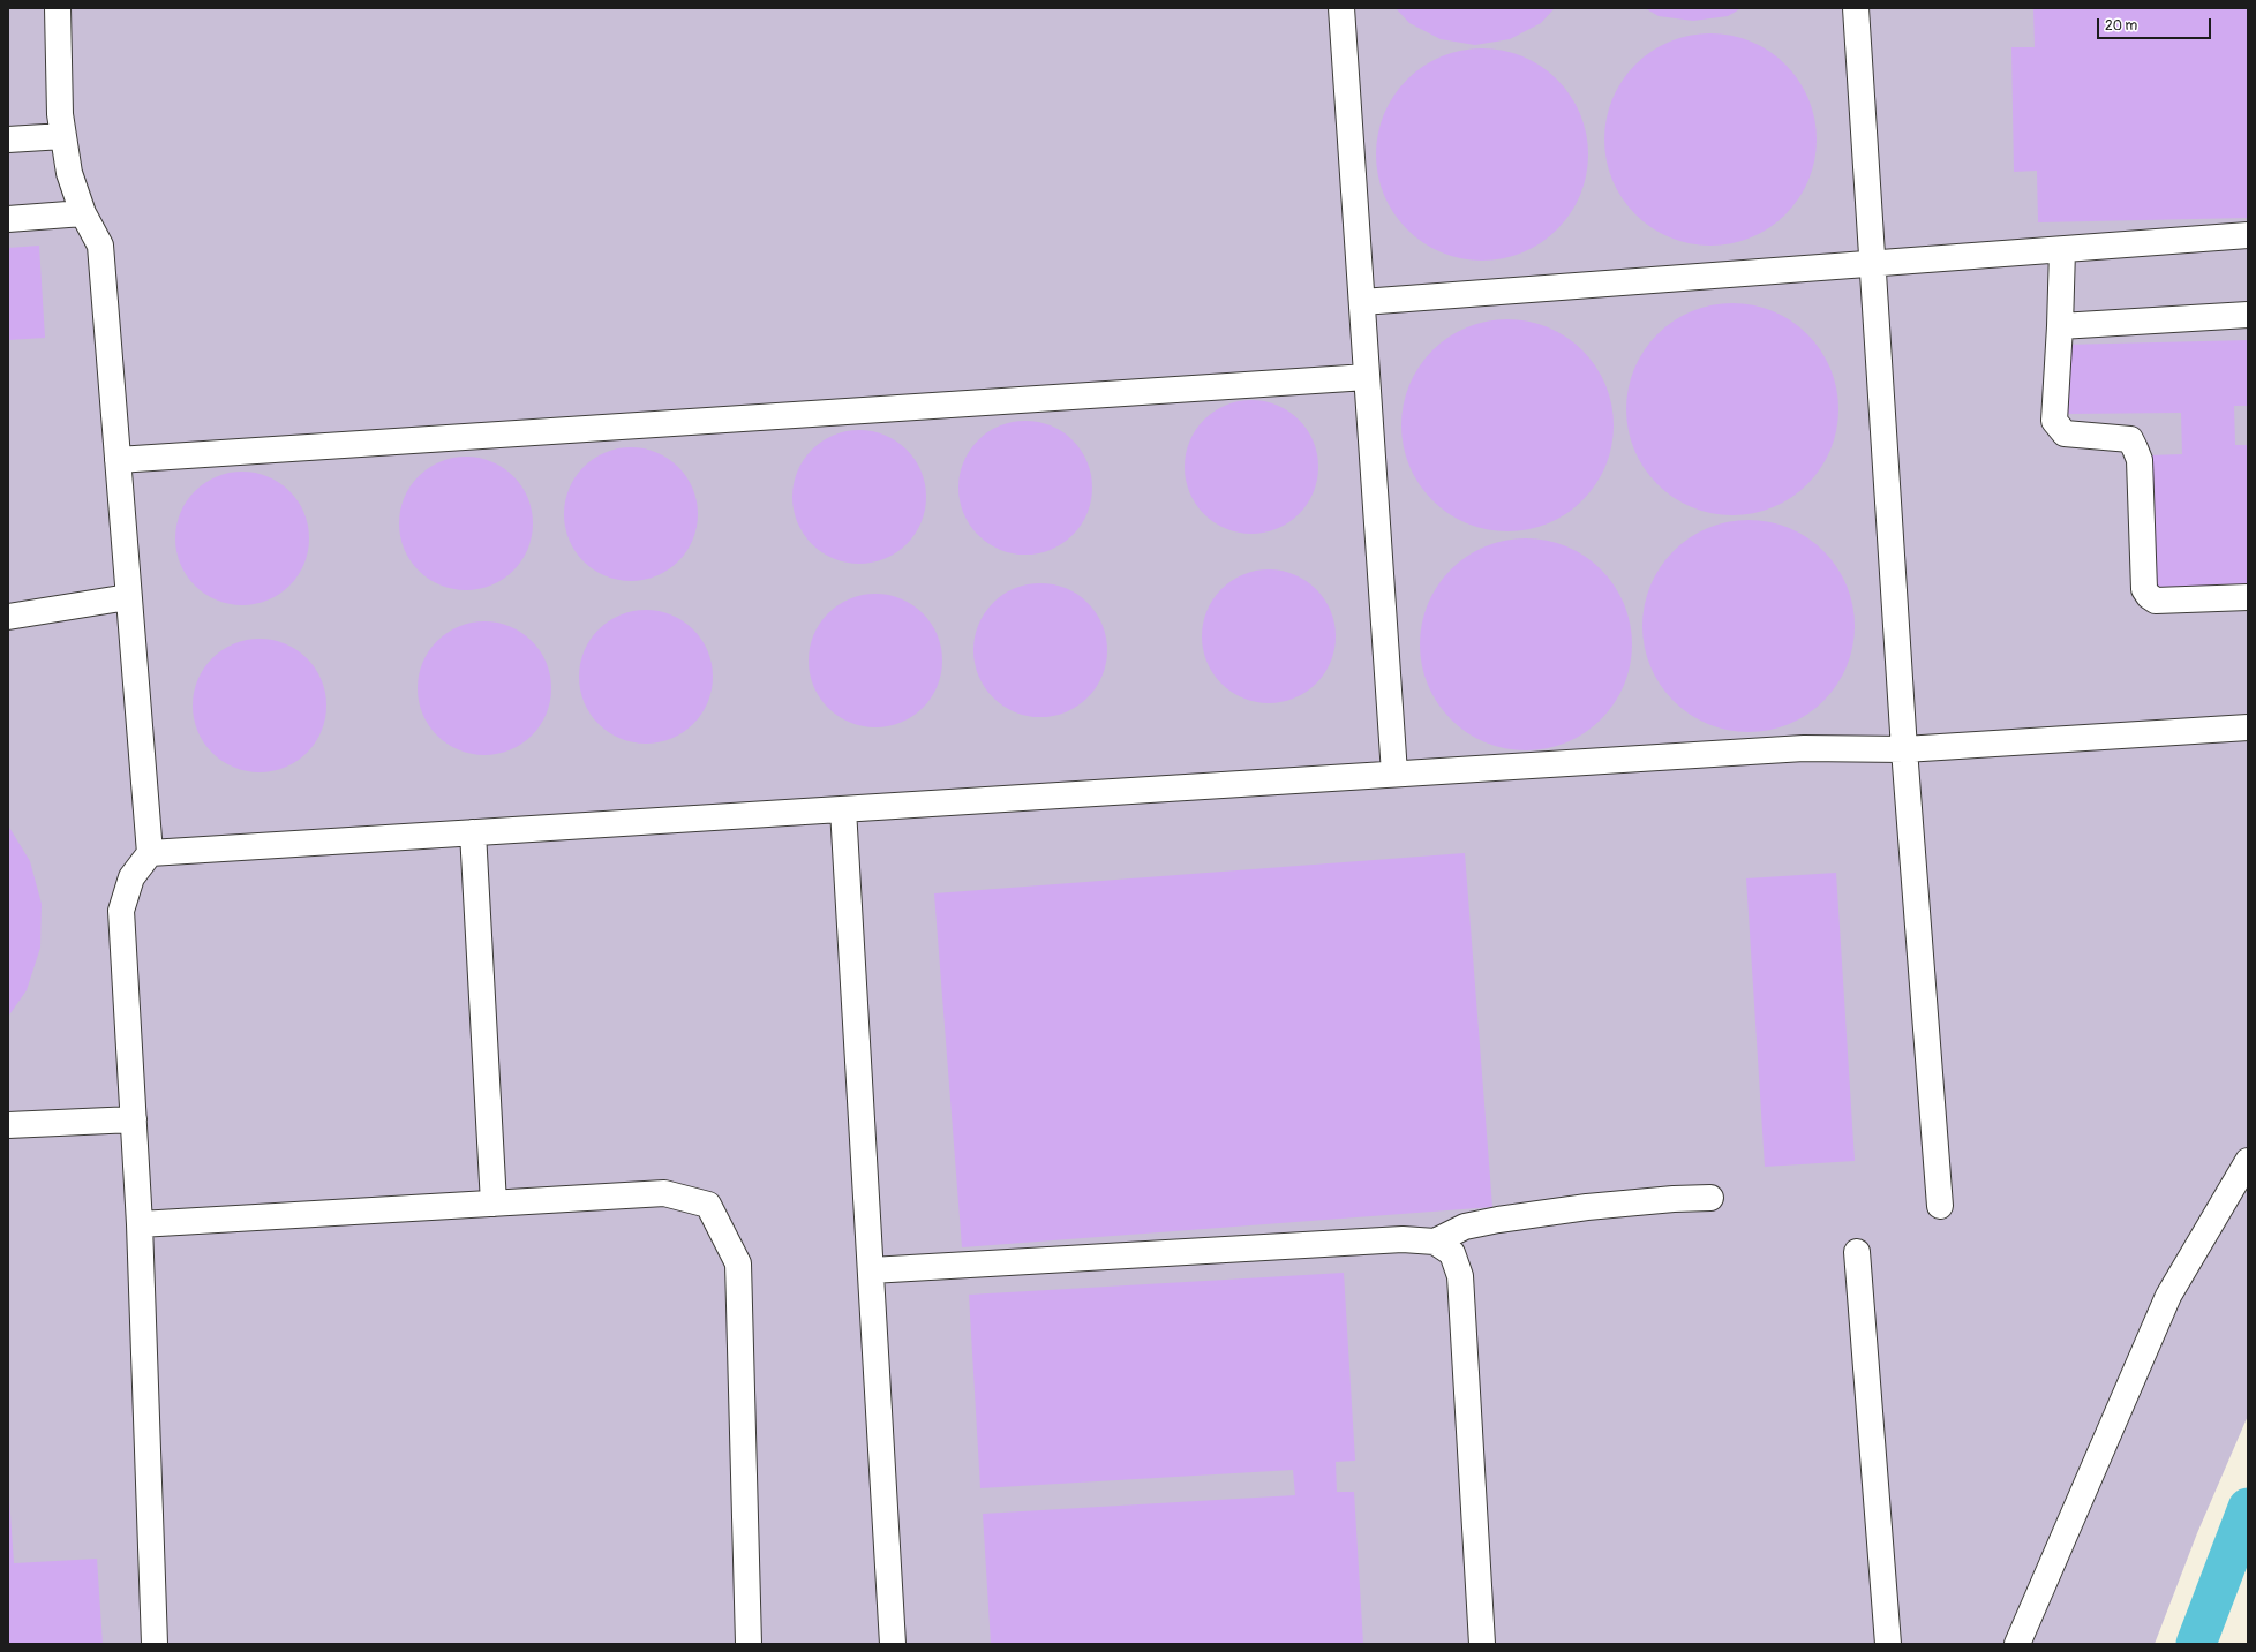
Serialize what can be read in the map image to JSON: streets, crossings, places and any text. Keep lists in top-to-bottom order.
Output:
{
  "scale_bar": "20 m"
}
